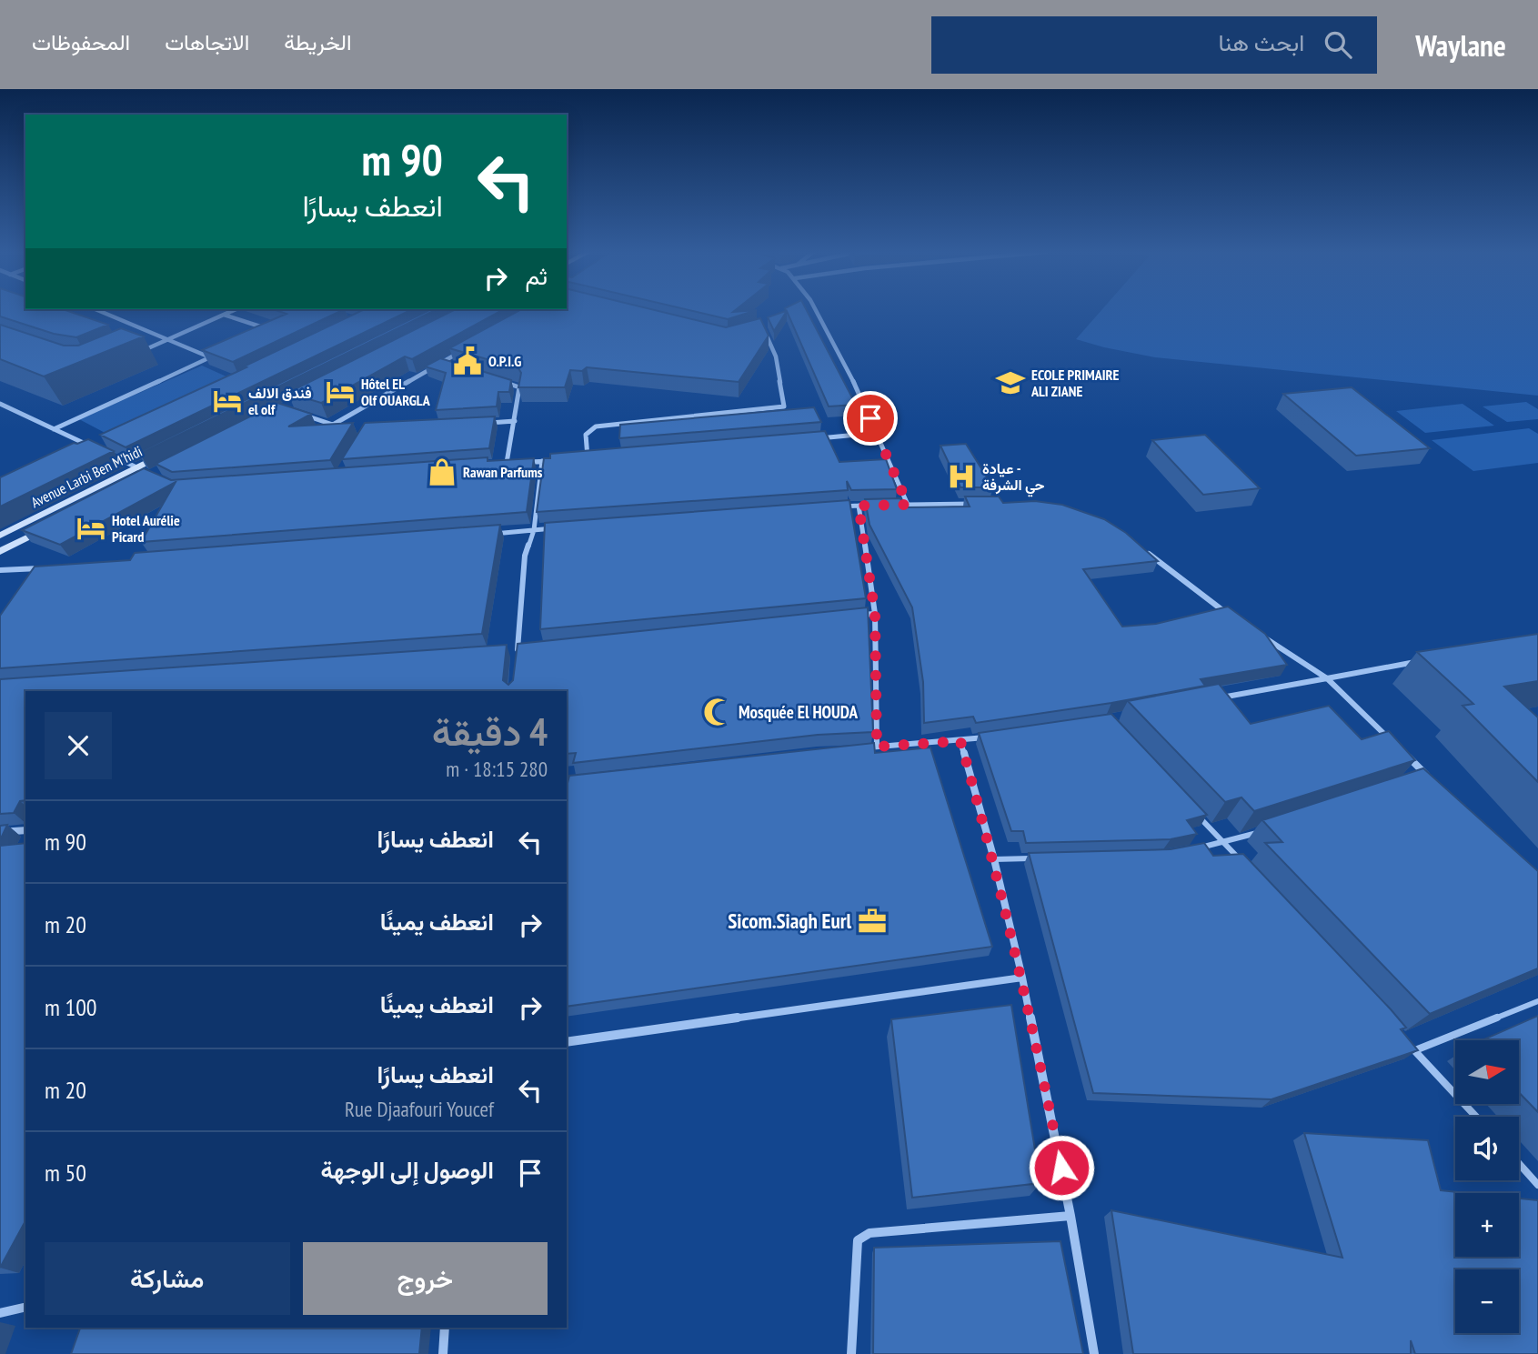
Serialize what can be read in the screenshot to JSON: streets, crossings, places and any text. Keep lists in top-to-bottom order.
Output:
{
  "streets": {
    "main road": ["Avenue Larbi Ben M'hidi"]
  },
  "places": {
    "public building": ["O.P.I.G"],
    "school or university": ["ECOLE PRIMAIRE ALI ZIANE"],
    "hotel": ["Hôtel EL Olf OUARGLA", "فندق الالف el olf", "Hotel Aurélie Picard"],
    "shop": ["Rawan Parfums"],
    "hospital": ["عيادة - حي الشرفة"],
    "mosque": ["Mosquée El HOUDA"],
    "office": ["Sicom.Siagh Eurl"]
  },
  "north": "right",
  "page": {
    "header": "Waylane",
    "search": "ابحث هنا",
    "nav": ["الخريطة", "الاتجاهات", "المحفوظات"],
    "turn": ["90 m", "انعطف يسارًا"],
    "then": "ثم",
    "heading": ["4 دقيقة", "280 m · 18:15"],
    "list": [
      {
        "name": "انعطف يسارًا",
        "value": "90 m"
      },
      {
        "name": "انعطف يمينًا",
        "value": "20 m"
      },
      {
        "name": "انعطف يمينًا",
        "value": "100 m"
      },
      {
        "name": "انعطف يسارًا",
        "note": "Rue Djaafouri Youcef",
        "value": "20 m"
      },
      {
        "name": "الوصول إلى الوجهة",
        "value": "50 m"
      }
    ],
    "map_buttons": ["+", "−"],
    "buttons": ["خروج", "مشاركة"]
  }
}
